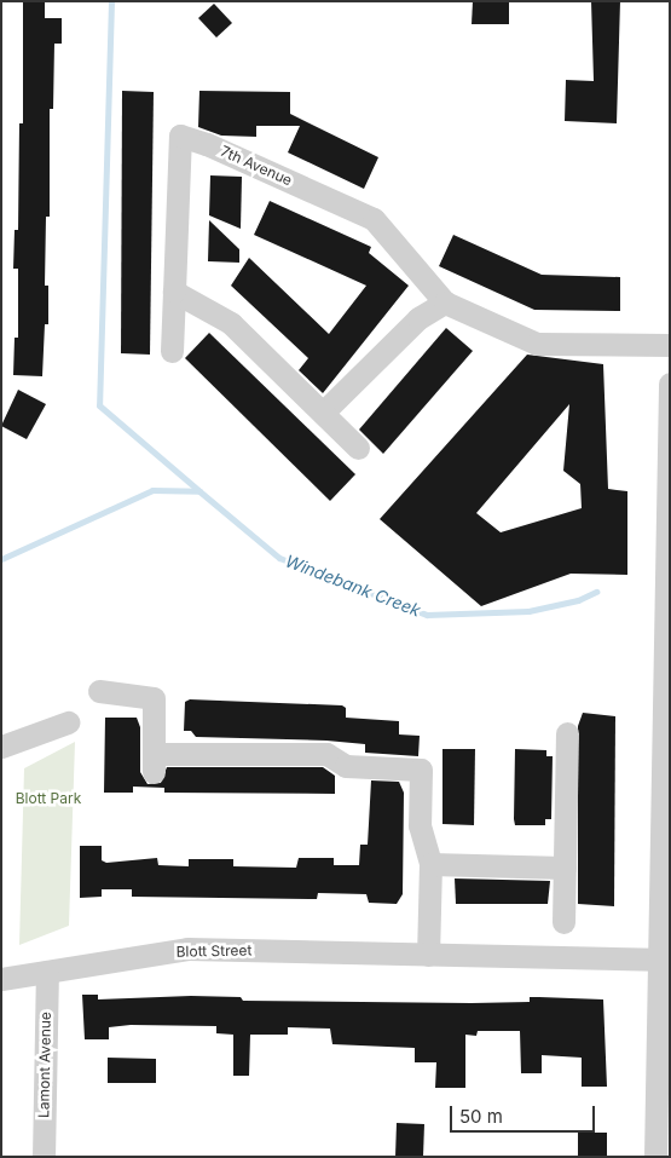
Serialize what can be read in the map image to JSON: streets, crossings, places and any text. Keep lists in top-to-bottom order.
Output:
{
  "streets": {
    "street": ["7th Avenue", "Blott Street", "Lamont Avenue"]
  },
  "crossings": [
    ["Blott Street", "Lamont Avenue"]
  ],
  "water": ["Windebank Creek"],
  "parks": ["Blott Park"],
  "scale_bar": "50 m"
}
